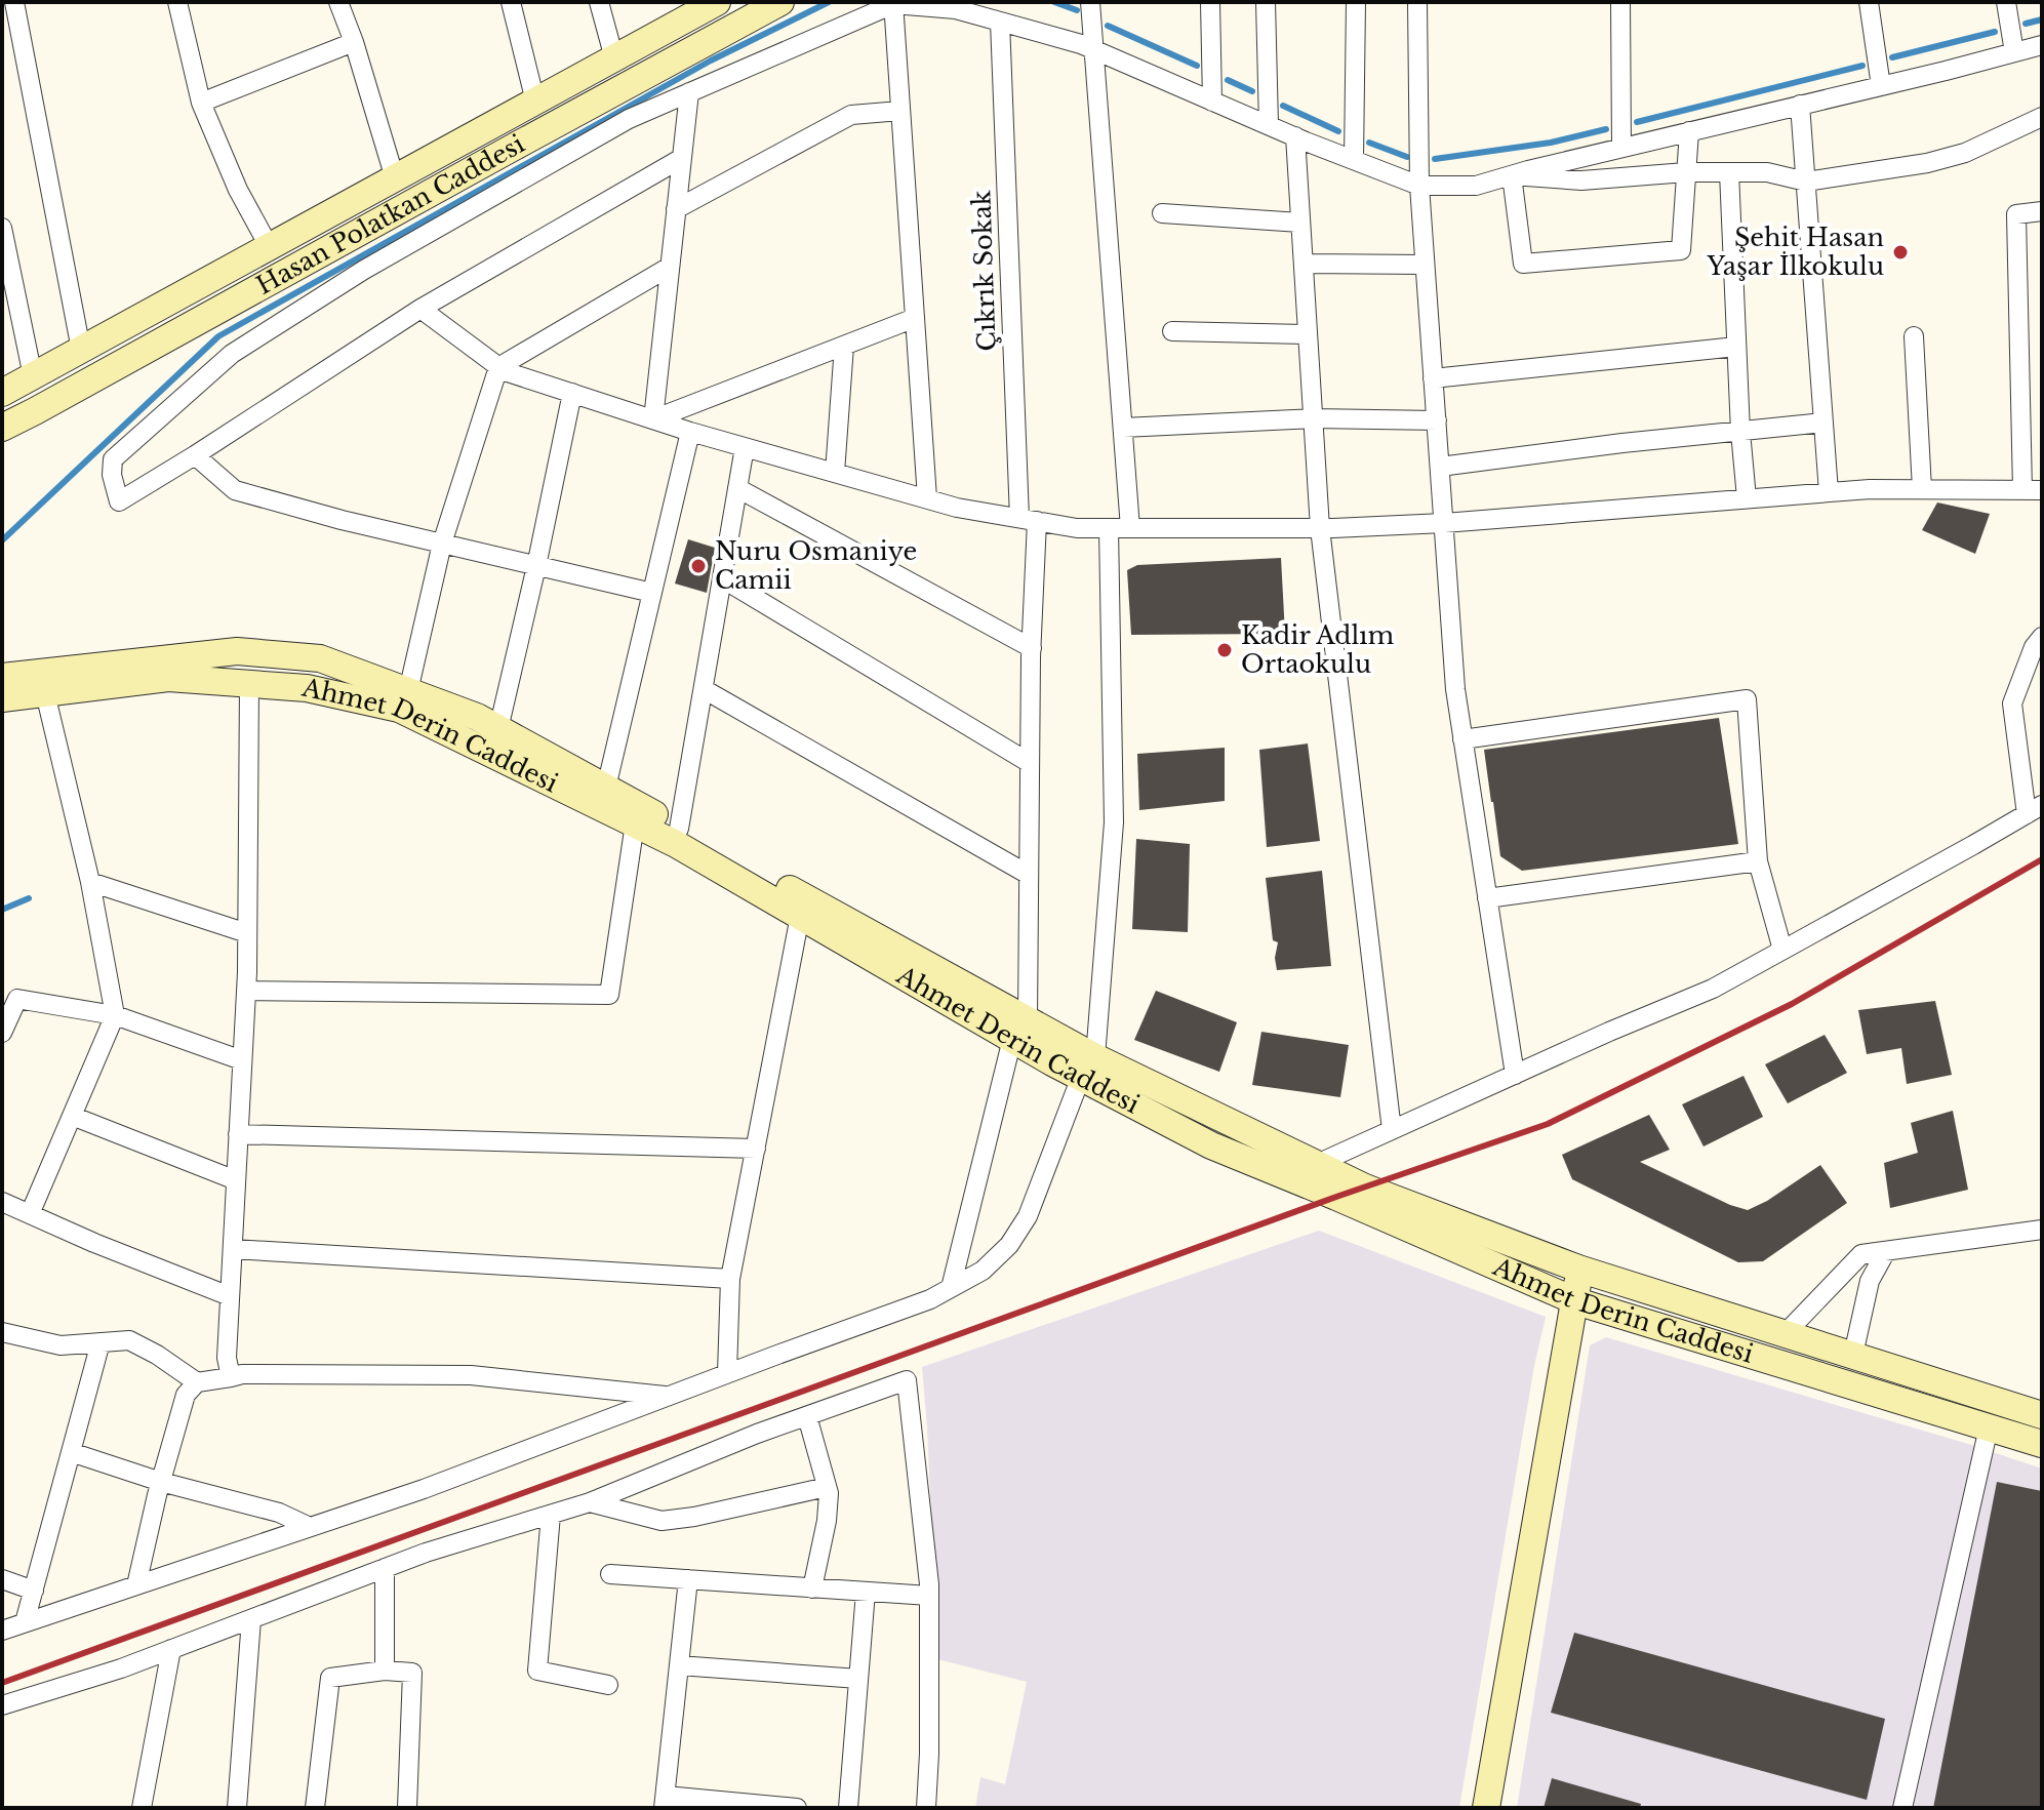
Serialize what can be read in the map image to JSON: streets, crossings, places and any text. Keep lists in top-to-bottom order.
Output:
{
  "streets": {
    "main road": ["Hasan Polatkan Caddesi", "Ahmet Derin Caddesi"],
    "street": ["Çıkrık Sokak"]
  },
  "crossings": [
    ["Çıkrık Sokak", "Ahmet Derin Caddesi"]
  ],
  "places": ["Şehit Hasan Yaşar İlkokulu", "Nuru Osmaniye Camii", "Kadir Adlım Ortaokulu"]
}
